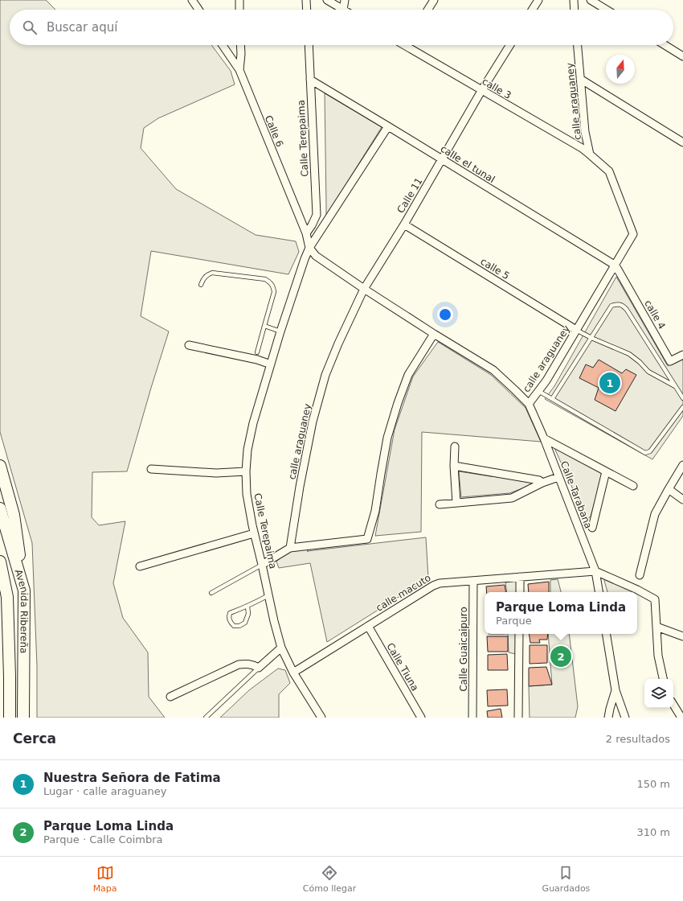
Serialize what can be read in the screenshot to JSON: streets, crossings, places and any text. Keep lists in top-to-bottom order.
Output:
{
  "streets": {
    "main road": ["Avenida Ribereña"],
    "street": [
      "calle 3",
      "calle araguaney",
      "Calle 6",
      "Calle Terepaima",
      "calle el tunal",
      "Calle 11",
      "calle 5",
      "calle 4",
      "Calle Tarabana",
      "calle macuto",
      "Calle Guaicaipuro",
      "Calle Tiuna"
    ]
  },
  "crossings": [
    ["calle 3", "calle araguaney"],
    ["calle 3", "Calle 11"],
    ["calle araguaney", "calle el tunal"],
    ["calle araguaney", "Calle 11"],
    ["calle araguaney", "calle 5"],
    ["calle araguaney", "calle 4"],
    ["calle araguaney", "Calle Tarabana"],
    ["Calle 6", "Calle Terepaima"],
    ["Calle Terepaima", "calle el tunal"],
    ["Calle Terepaima", "calle macuto"],
    ["calle el tunal", "Calle 11"],
    ["calle el tunal", "calle 4"],
    ["Calle 11", "calle 5"],
    ["Calle Tarabana", "calle macuto"],
    ["calle macuto", "Calle Guaicaipuro"],
    ["calle macuto", "Calle Tiuna"]
  ],
  "north": "top",
  "page": {
    "search": "Buscar aquí",
    "pins": ["1", "2"],
    "popup": ["Parque Loma Linda", "Parque"],
    "heading": ["Cerca", "2 resultados"],
    "list": [
      {
        "mark": "1",
        "name": "Nuestra Señora de Fatima",
        "note": "Lugar · calle araguaney",
        "value": "150 m"
      },
      {
        "mark": "2",
        "name": "Parque Loma Linda",
        "note": "Parque · Calle Coimbra",
        "value": "310 m"
      }
    ],
    "nav": ["Mapa", "Cómo llegar", "Guardados"]
  }
}
